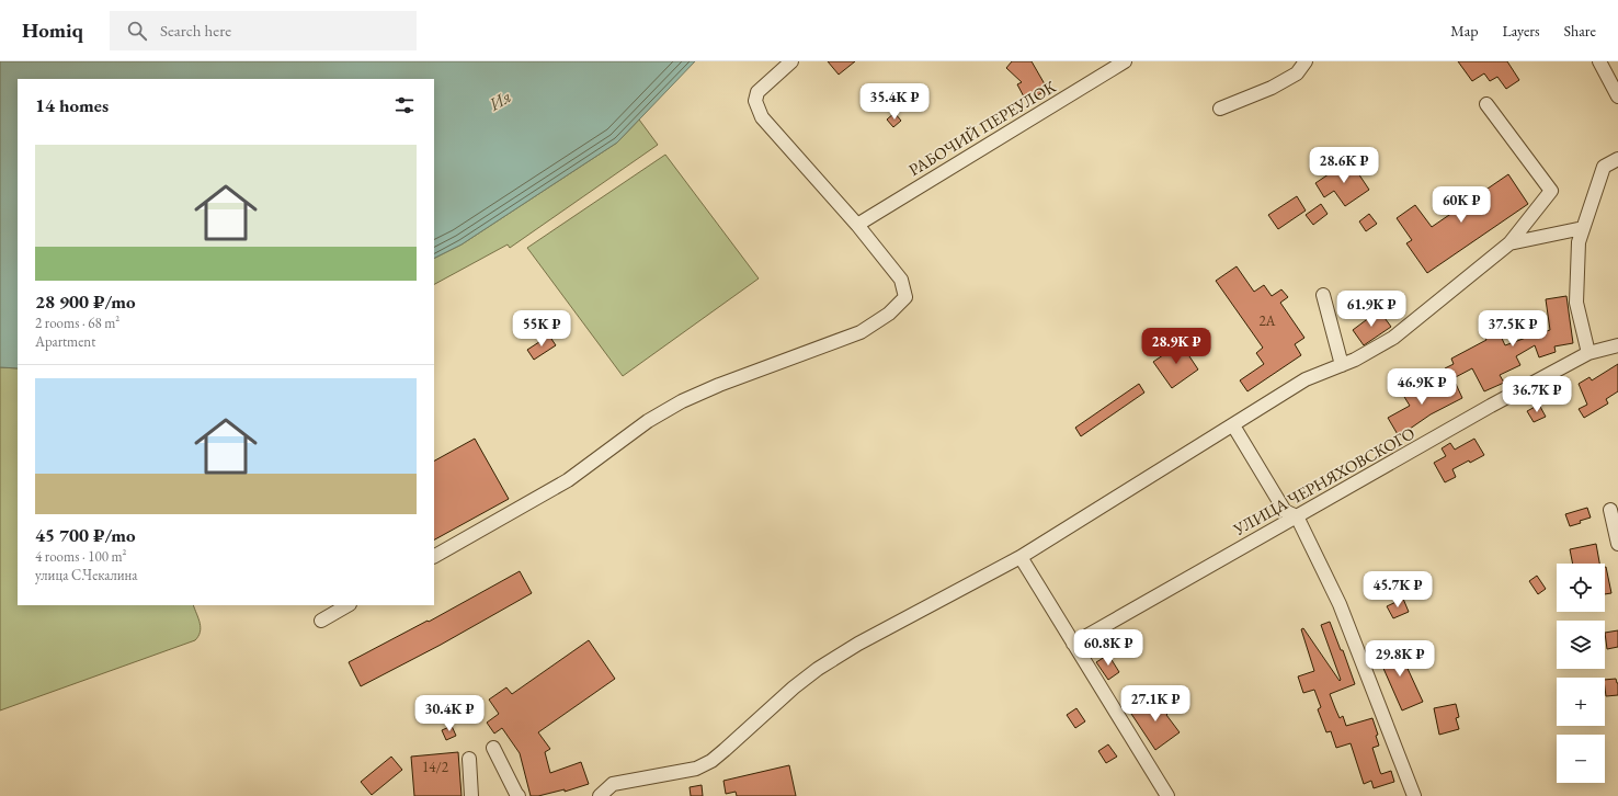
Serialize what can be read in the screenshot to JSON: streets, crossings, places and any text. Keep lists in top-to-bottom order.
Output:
{
  "streets": {
    "street": ["РАБОЧИЙ ПЕРЕУЛОК", "УЛИЦА ЧЕРНЯХОВСКОГО"]
  },
  "water": ["Ия"],
  "house_numbers": ["2А", "14/2"],
  "page": {
    "header": "Homiq",
    "search": "Search here",
    "nav": ["Map", "Layers", "Share"],
    "heading": "14 homes",
    "price": [
      "35.4K ₽",
      "28.6K ₽",
      "60K ₽",
      "61.9K ₽",
      "55K ₽",
      "37.5K ₽",
      "28.9K ₽",
      "46.9K ₽",
      "36.7K ₽",
      "45.7K ₽",
      "60.8K ₽",
      "29.8K ₽",
      "27.1K ₽",
      "30.4K ₽"
    ],
    "list": [
      {
        "name": "28 900 ₽/mo",
        "note": "2 rooms · 68 m² · Apartment"
      },
      {
        "name": "45 700 ₽/mo",
        "note": "4 rooms · 100 m² · улица С.Чекалина"
      }
    ],
    "map_buttons": ["+", "−"]
  }
}
